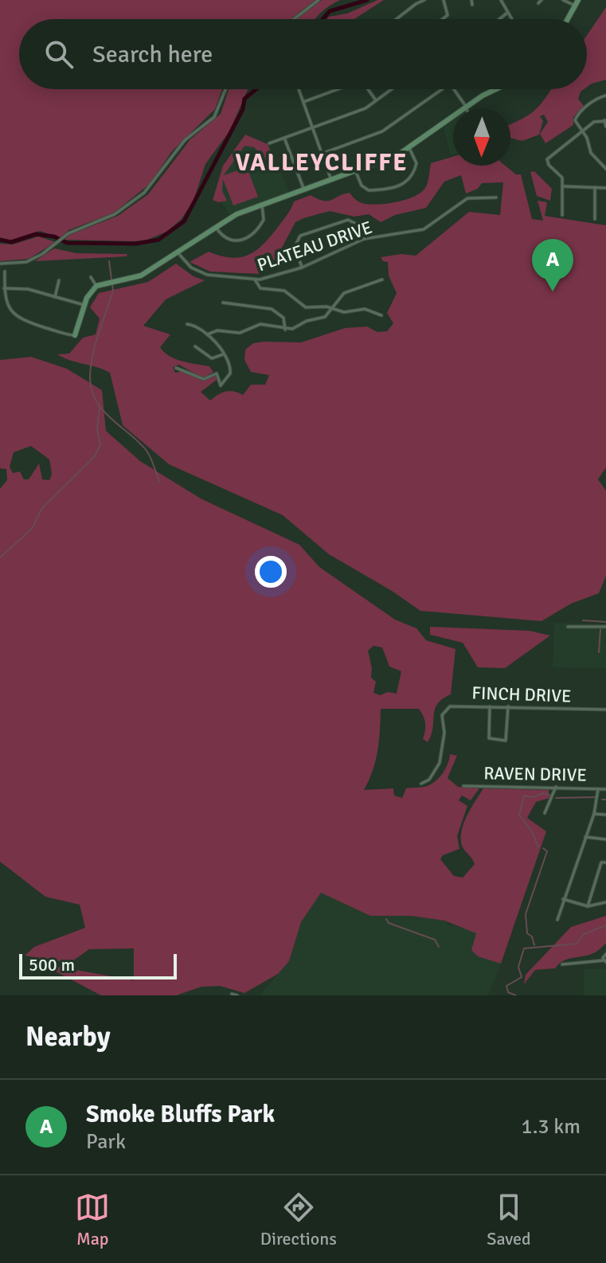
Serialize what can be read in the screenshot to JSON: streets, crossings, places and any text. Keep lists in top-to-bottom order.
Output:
{
  "streets": {
    "street": ["PLATEAU DRIVE", "FINCH DRIVE", "RAVEN DRIVE"]
  },
  "districts": ["VALLEYCLIFFE"],
  "scale_bar": "500 m",
  "north": "bottom",
  "page": {
    "search": "Search here",
    "pins": "A",
    "scale": "500 m",
    "heading": "Nearby",
    "list": [
      {
        "mark": "A",
        "name": "Smoke Bluffs Park",
        "note": "Park",
        "value": "1.3 km"
      }
    ],
    "nav": ["Map", "Directions", "Saved"]
  }
}
